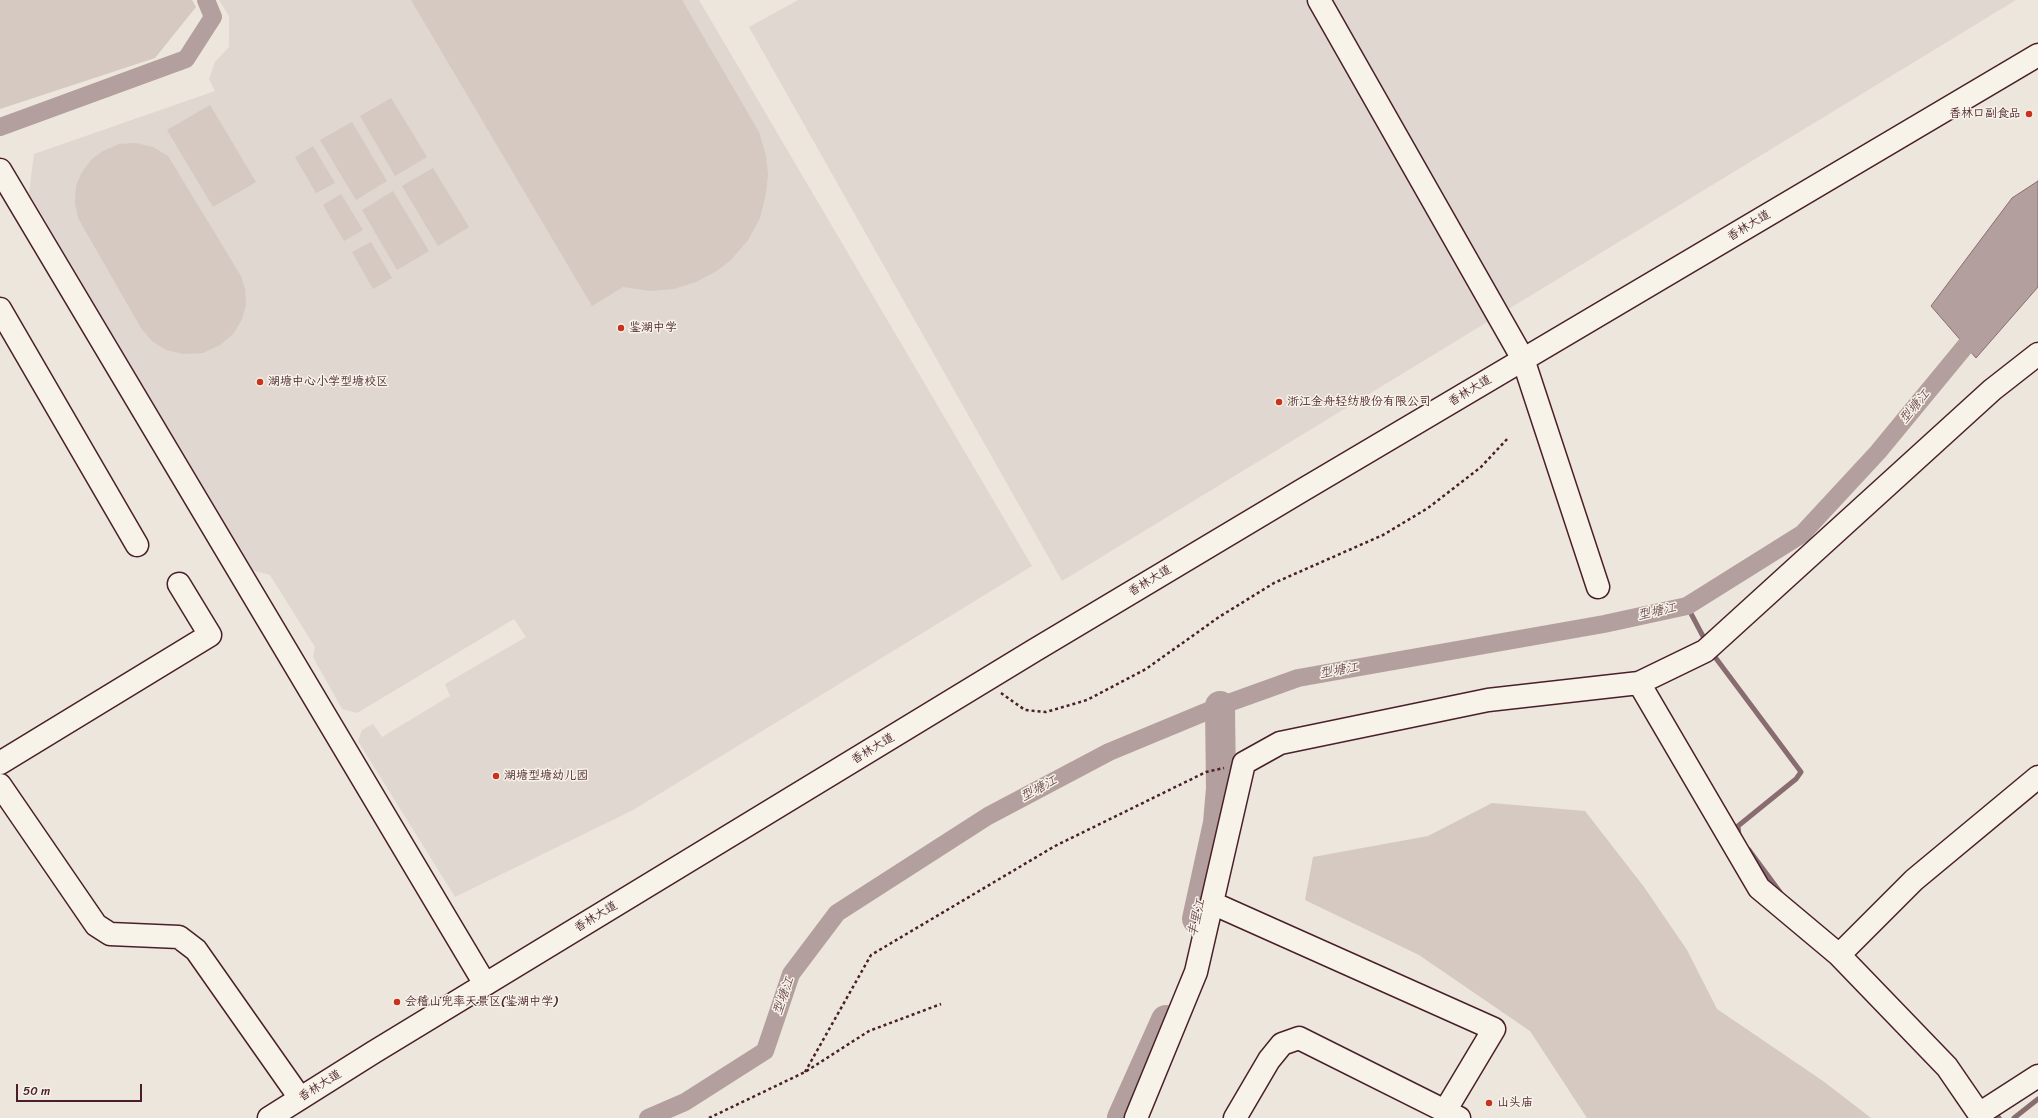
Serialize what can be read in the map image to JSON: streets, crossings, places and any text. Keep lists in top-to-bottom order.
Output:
{
  "streets": {
    "street": ["香林大道"]
  },
  "water": ["型塘江", "丰里江"],
  "places": [
    "香林口副食品",
    "鉴湖中学",
    "湖塘中心小学型塘校区",
    "浙江金舟轻纺股份有限公司",
    "湖塘型塘幼儿园",
    "会稽山兜率天景区(鉴湖中学)",
    "山头庙"
  ],
  "scale_bar": "50 m"
}
